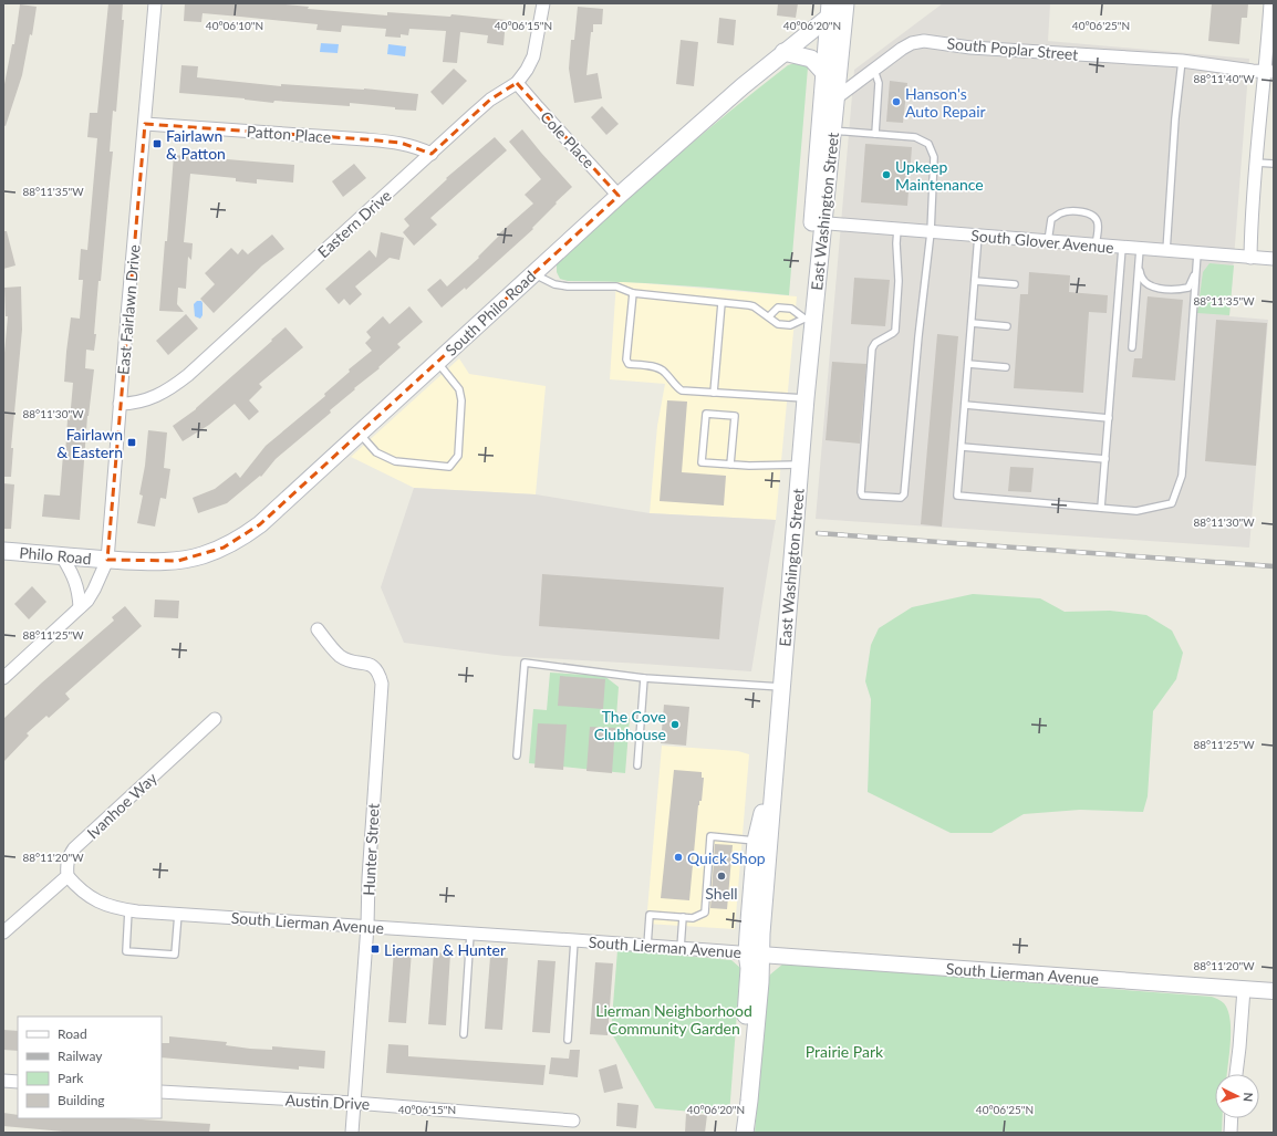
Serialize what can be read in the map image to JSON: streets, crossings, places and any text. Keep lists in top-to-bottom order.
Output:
{
  "streets": {
    "main road": ["East Washington Street", "South Philo Road", "Philo Road"],
    "street": [
      "South Poplar Street",
      "Patton Place",
      "Cole Place",
      "Eastern Drive",
      "South Glover Avenue",
      "East Fairlawn Drive",
      "Ivanhoe Way",
      "Hunter Street",
      "South Lierman Avenue",
      "Austin Drive"
    ]
  },
  "crossings": [
    ["South Poplar Street", "East Washington Street"],
    ["Patton Place", "Eastern Drive"],
    ["Patton Place", "East Fairlawn Drive"],
    ["Cole Place", "Eastern Drive"],
    ["Cole Place", "South Philo Road"],
    ["East Washington Street", "South Glover Avenue"],
    ["East Washington Street", "South Philo Road"],
    ["East Washington Street", "South Lierman Avenue"],
    ["Eastern Drive", "East Fairlawn Drive"],
    ["East Fairlawn Drive", "South Philo Road"],
    ["East Fairlawn Drive", "Philo Road"],
    ["South Philo Road", "Philo Road"],
    ["Ivanhoe Way", "South Lierman Avenue"],
    ["Hunter Street", "South Lierman Avenue"],
    ["Hunter Street", "Austin Drive"]
  ],
  "parks": ["Lierman Neighborhood Community Garden", "Prairie Park"],
  "places": {
    "other": [
      "Hanson's Auto Repair",
      "Upkeep Maintenance",
      "The Cove Clubhouse",
      "Quick Shop",
      "Shell"
    ],
    "transit": ["Fairlawn & Patton", "Fairlawn & Eastern", "Lierman & Hunter"]
  },
  "legend": [
    "Road",
    "Railway",
    "Park",
    "Building"
  ],
  "north": "right",
  "coordinates": [
    "40°06'10\"N",
    "40°06'15\"N",
    "40°06'20\"N",
    "40°06'25\"N",
    "88°11'40\"W",
    "88°11'35\"W",
    "88°11'30\"W",
    "88°11'25\"W",
    "88°11'20\"W"
  ]
}
